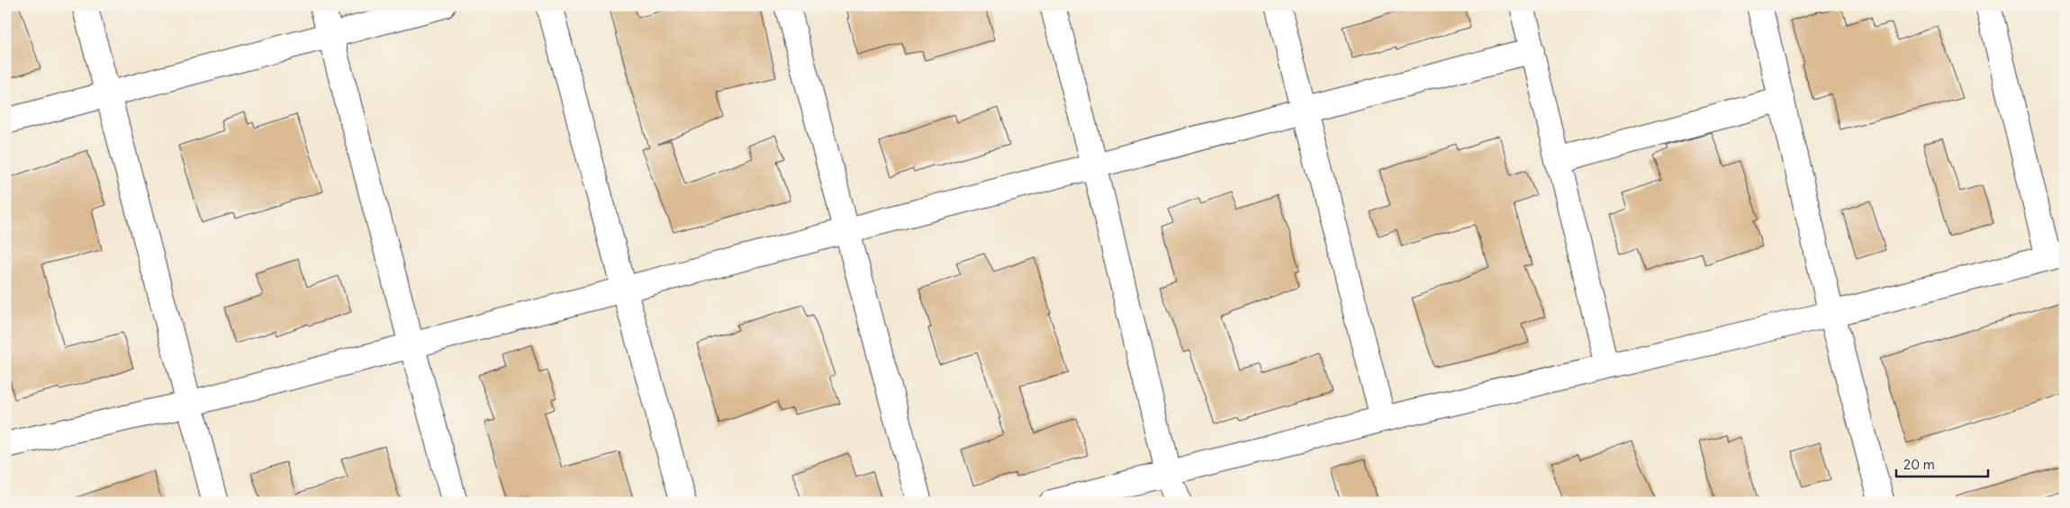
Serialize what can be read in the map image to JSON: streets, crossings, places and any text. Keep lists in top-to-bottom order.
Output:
{
  "scale_bar": "20 m"
}
